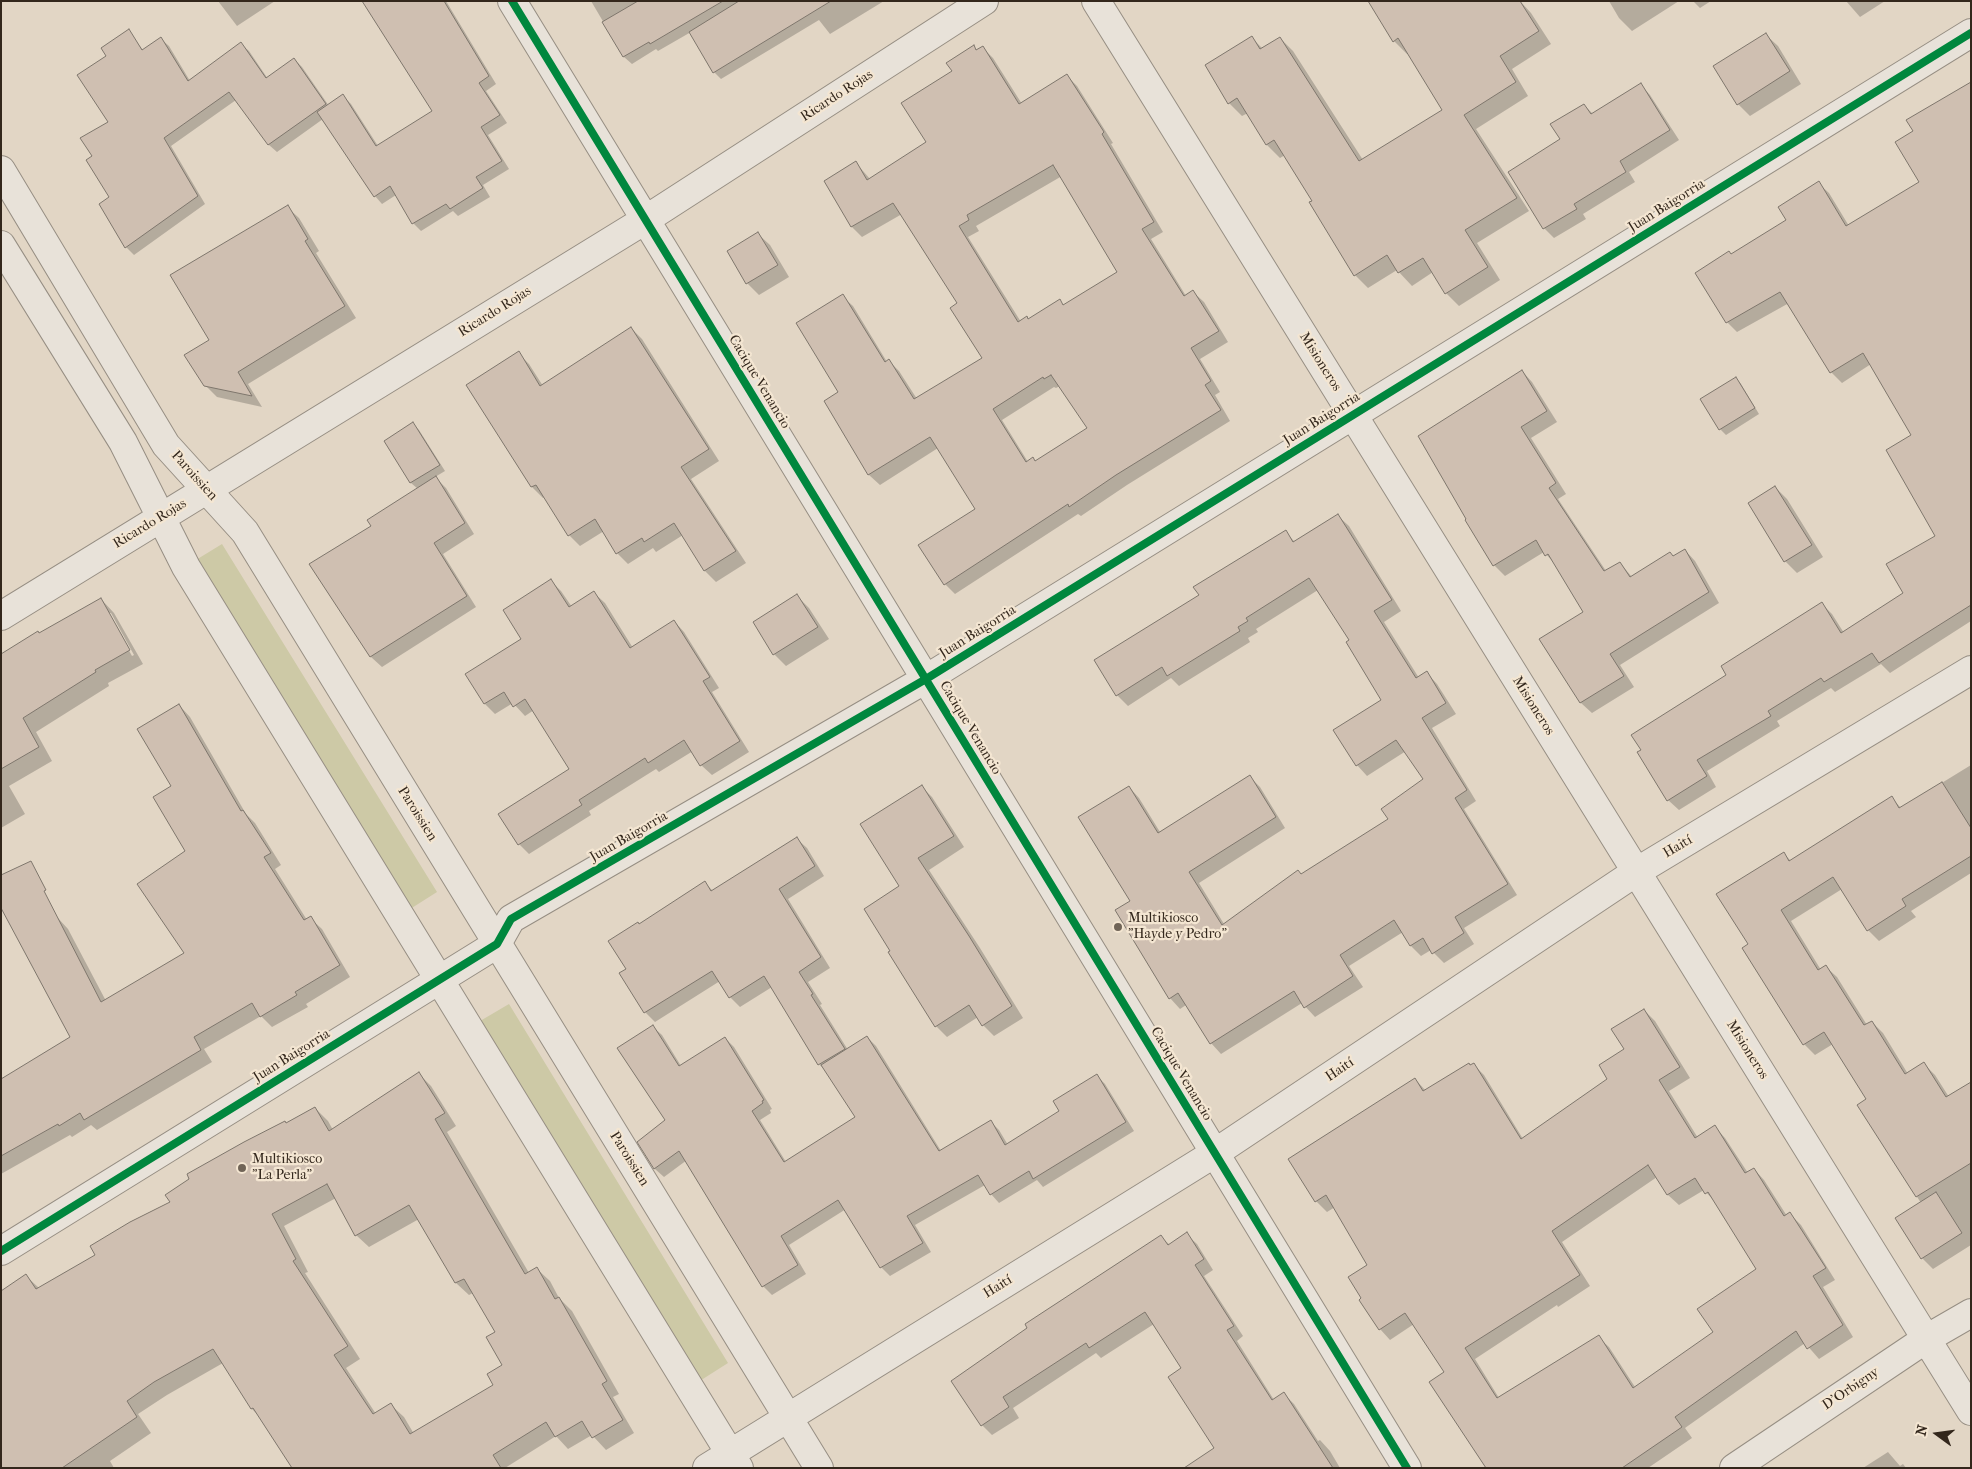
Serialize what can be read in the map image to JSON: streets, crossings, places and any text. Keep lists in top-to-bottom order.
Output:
{
  "streets": {
    "street": [
      "Ricardo Rojas",
      "Juan Baigorria",
      "Misioneros",
      "Cacique Venancio",
      "Paroissien",
      "Haití",
      "D'Orbigny"
    ]
  },
  "crossings": [
    ["Ricardo Rojas", "Cacique Venancio"],
    ["Ricardo Rojas", "Paroissien"],
    ["Juan Baigorria", "Misioneros"],
    ["Juan Baigorria", "Cacique Venancio"],
    ["Juan Baigorria", "Paroissien"],
    ["Misioneros", "Haití"],
    ["Misioneros", "D'Orbigny"],
    ["Cacique Venancio", "Haití"],
    ["Paroissien", "Haití"]
  ],
  "places": ["Multikiosco \"Hayde y Pedro\"", "Multikiosco \"La Perla\""],
  "north": "left"
}
